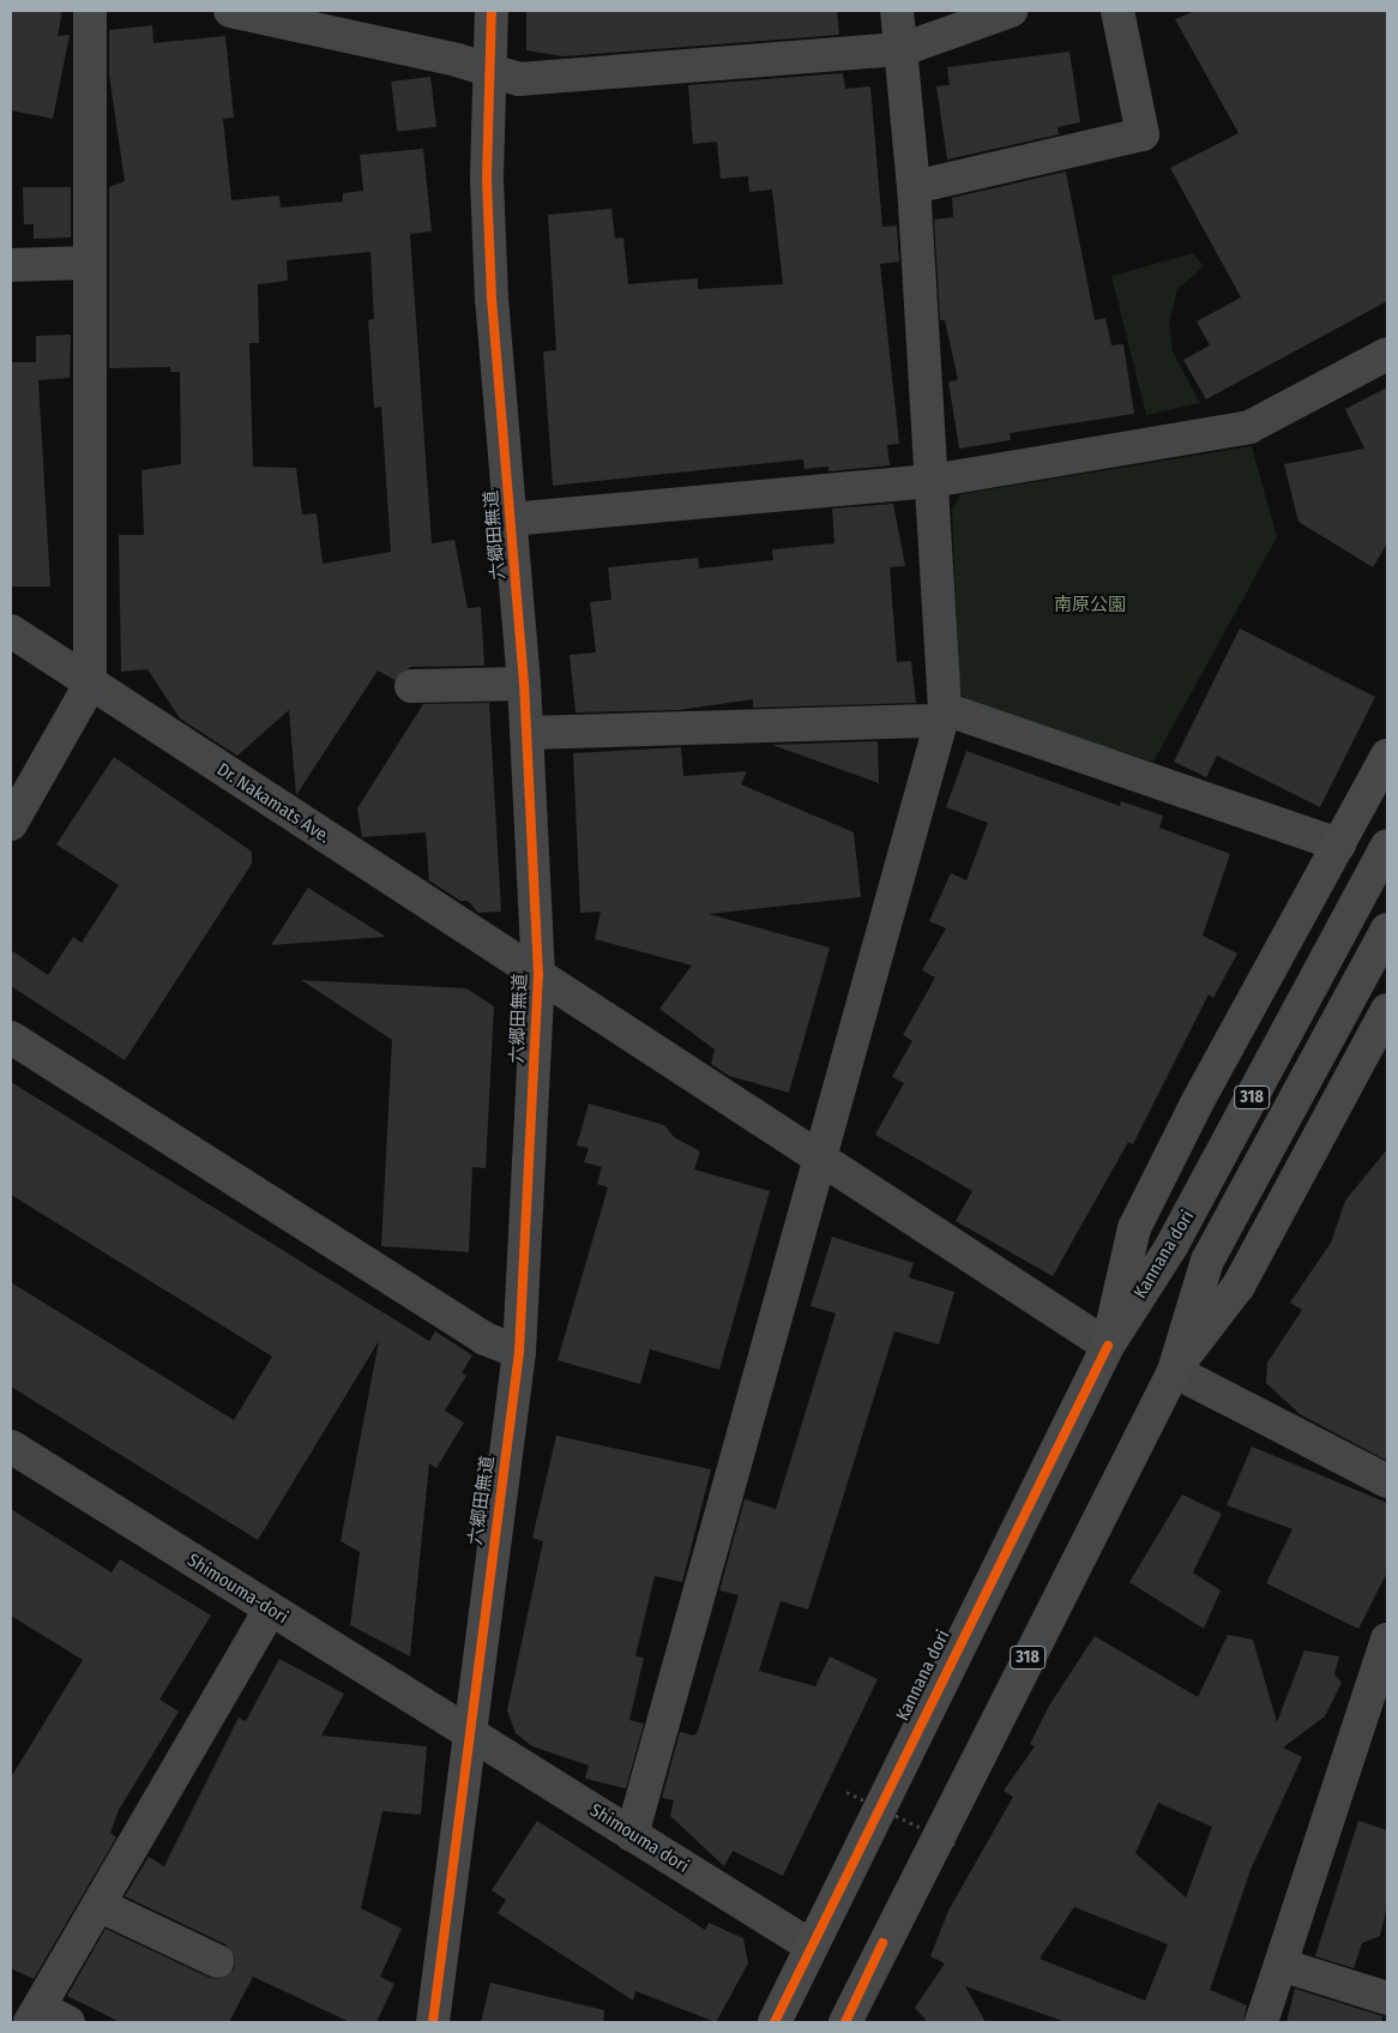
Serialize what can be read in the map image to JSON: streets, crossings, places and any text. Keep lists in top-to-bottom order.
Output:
{
  "streets": {
    "main road": ["318", "Kannana dori"],
    "street": [
      "六郷田無道",
      "Dr. Nakamats Ave.",
      "Shimouma-dori",
      "Shimouma dori"
    ]
  },
  "crossings": [
    ["六郷田無道", "Dr. Nakamats Ave."],
    ["六郷田無道", "Shimouma-dori"],
    ["六郷田無道", "Shimouma dori"],
    ["Dr. Nakamats Ave.", "Kannana dori"],
    ["Kannana dori", "Shimouma dori"],
    ["Shimouma-dori", "Shimouma dori"]
  ],
  "parks": ["南原公園"]
}
